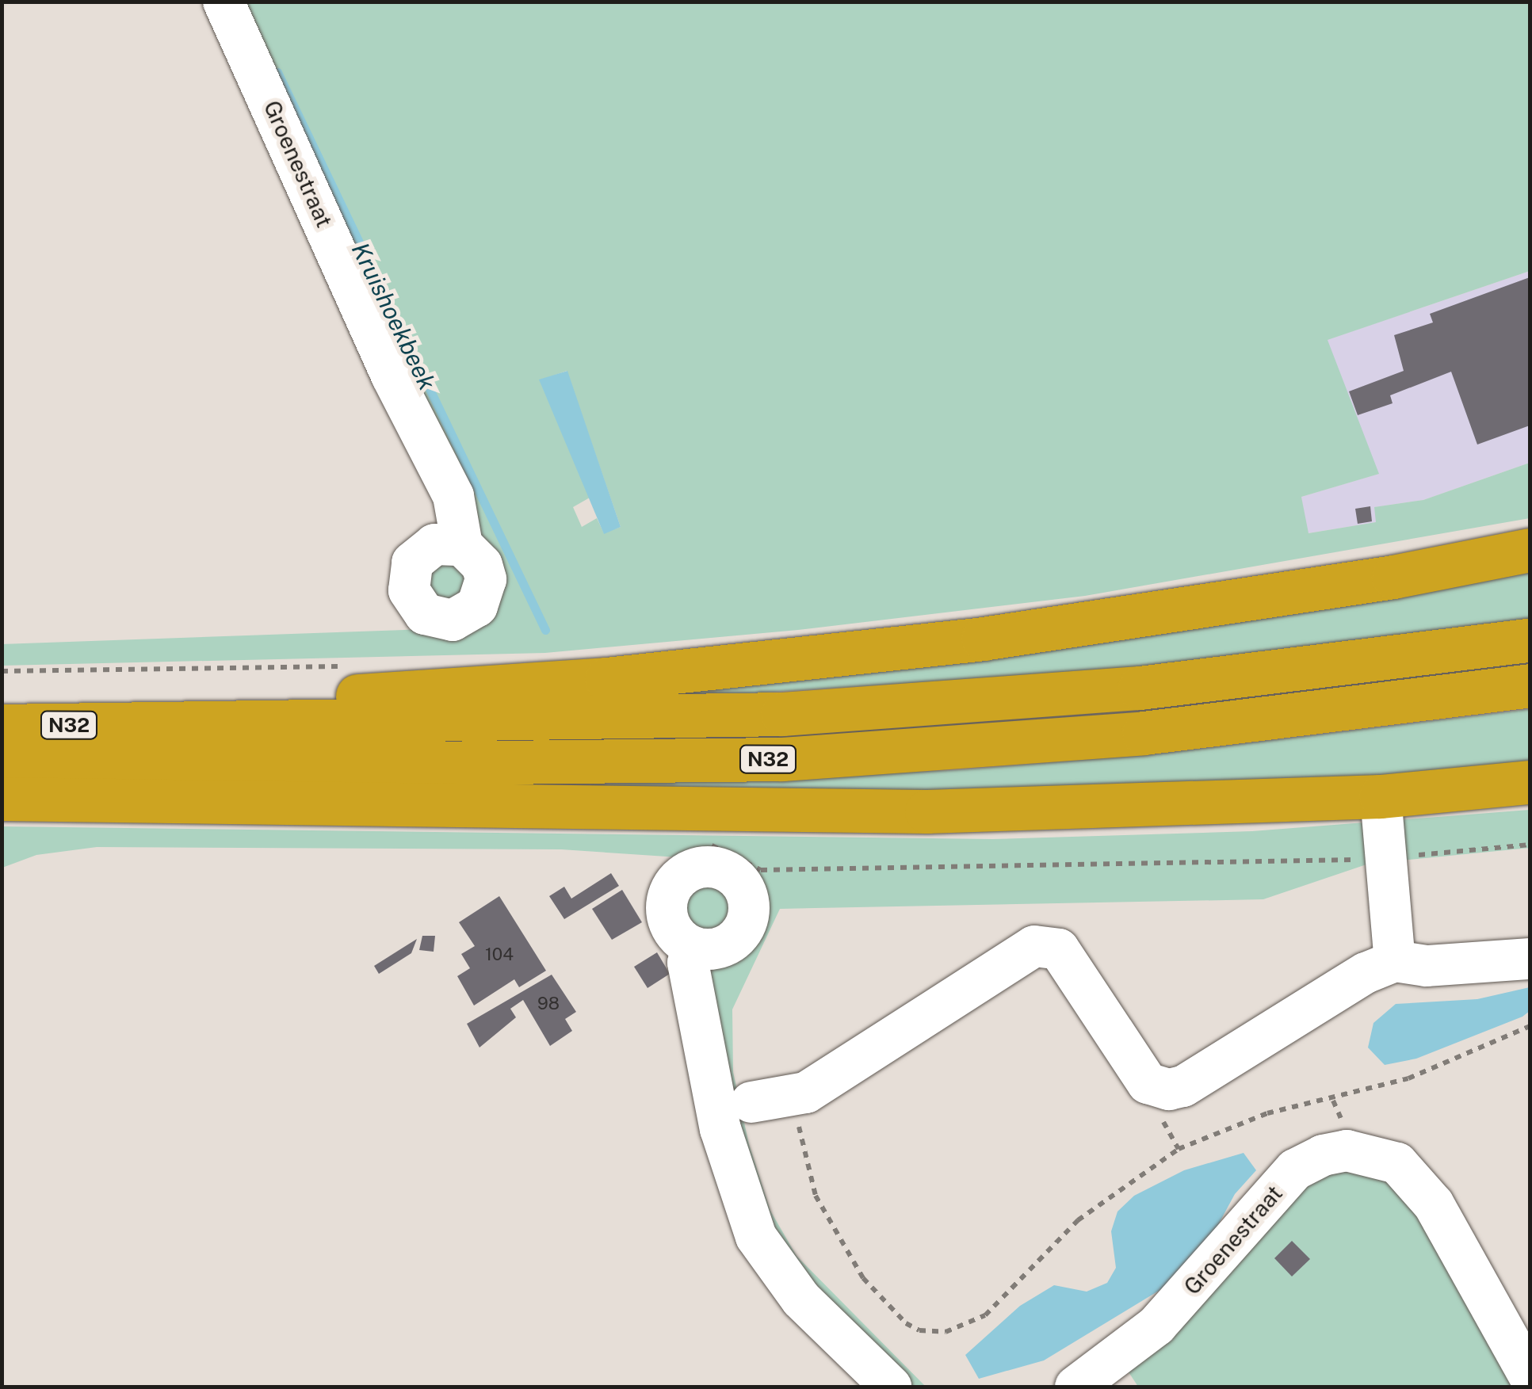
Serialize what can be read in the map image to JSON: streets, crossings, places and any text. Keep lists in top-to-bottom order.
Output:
{
  "streets": {
    "highway": ["N32"],
    "street": ["Groenestraat"]
  },
  "water": ["Kruishoekbeek"],
  "house_numbers": ["104", "98"]
}
